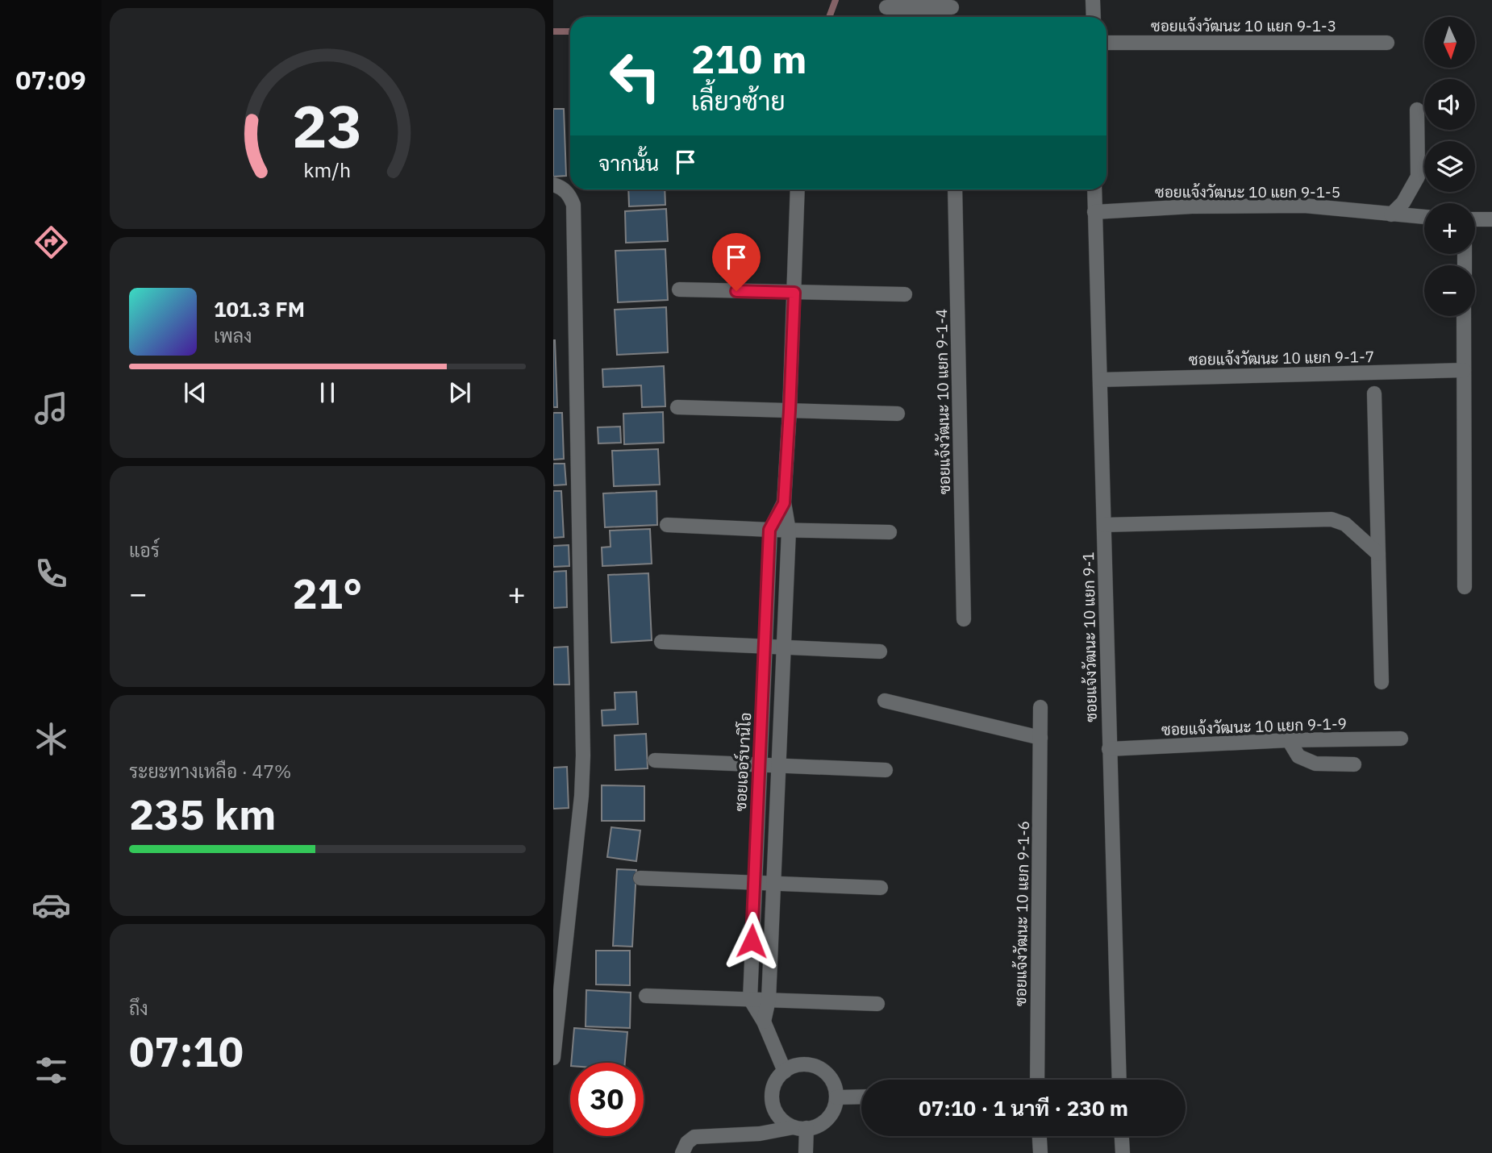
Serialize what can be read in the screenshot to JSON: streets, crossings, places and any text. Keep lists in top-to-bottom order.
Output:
{
  "streets": {
    "street": [
      "ซอยแจ้งวัฒนะ 10 แยก 9-1-3",
      "ซอยแจ้งวัฒนะ 10 แยก 9-1-5",
      "ซอยแจ้งวัฒนะ 10 แยก 9-1-7",
      "ซอยแจ้งวัฒนะ 10 แยก 9-1-4",
      "ซอยแจ้งวัฒนะ 10 แยก 9-1",
      "ซอยแจ้งวัฒนะ 10 แยก 9-1-9",
      "ซอยเออร์บานิโอ",
      "ซอยแจ้งวัฒนะ 10 แยก 9-1-6"
    ]
  },
  "crossings": [
    ["ซอยแจ้งวัฒนะ 10 แยก 9-1-5", "ซอยแจ้งวัฒนะ 10 แยก 9-1"],
    ["ซอยแจ้งวัฒนะ 10 แยก 9-1-7", "ซอยแจ้งวัฒนะ 10 แยก 9-1"],
    ["ซอยแจ้งวัฒนะ 10 แยก 9-1", "ซอยแจ้งวัฒนะ 10 แยก 9-1-9"]
  ],
  "north": "bottom",
  "page": {
    "tabs": "07:09",
    "map_buttons": ["+", "−"],
    "turn": ["210 m", "เลี้ยวซ้าย"],
    "then": "จากนั้น",
    "song": ["101.3 FM", "เพลง"],
    "tile": [
      "แอร์",
      ["ระยะทางเหลือ · 47%", "235 km"],
      ["ถึง", "07:10"]
    ],
    "heat": ["−", "21°", "+"],
    "limit": "30",
    "trip": "07:10 · 1 นาที · 230 m",
    "gauge": ["23", "km/h"]
  }
}
